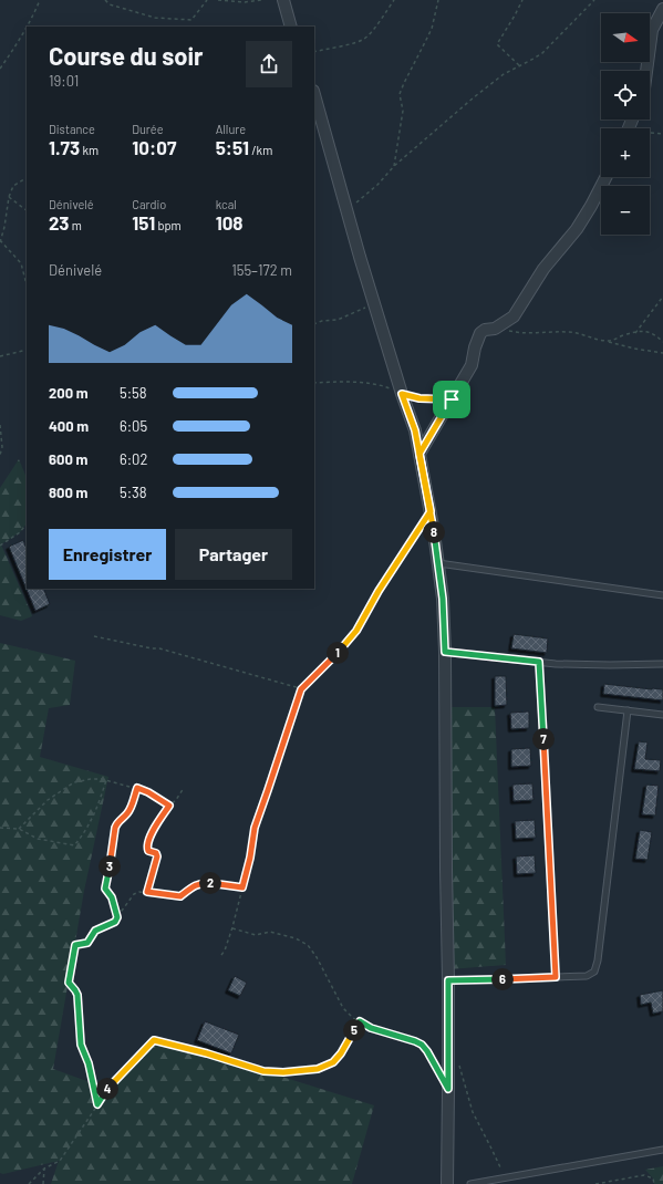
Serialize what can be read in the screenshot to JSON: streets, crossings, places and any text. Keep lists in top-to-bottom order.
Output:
{
  "north": "right",
  "page": {
    "map_buttons": ["+", "−"],
    "heading": ["Course du soir", "19:01"],
    "stats": [
      ["Distance", "1.73 km"],
      ["Durée", "10:07"],
      ["Allure", "5:51 /km"],
      ["Dénivelé", "23 m"],
      ["Cardio", "151 bpm"],
      ["kcal", "108"]
    ],
    "chart": ["Dénivelé", "155–172 m"],
    "list": [
      {
        "name": "200 m",
        "note": "5:58"
      },
      {
        "name": "400 m",
        "note": "6:05"
      },
      {
        "name": "600 m",
        "note": "6:02"
      },
      {
        "name": "800 m",
        "note": "5:38"
      }
    ],
    "buttons": ["Enregistrer", "Partager"],
    "pins": [
      "8",
      "1",
      "7",
      "3",
      "2",
      "6",
      "5",
      "4"
    ]
  }
}
